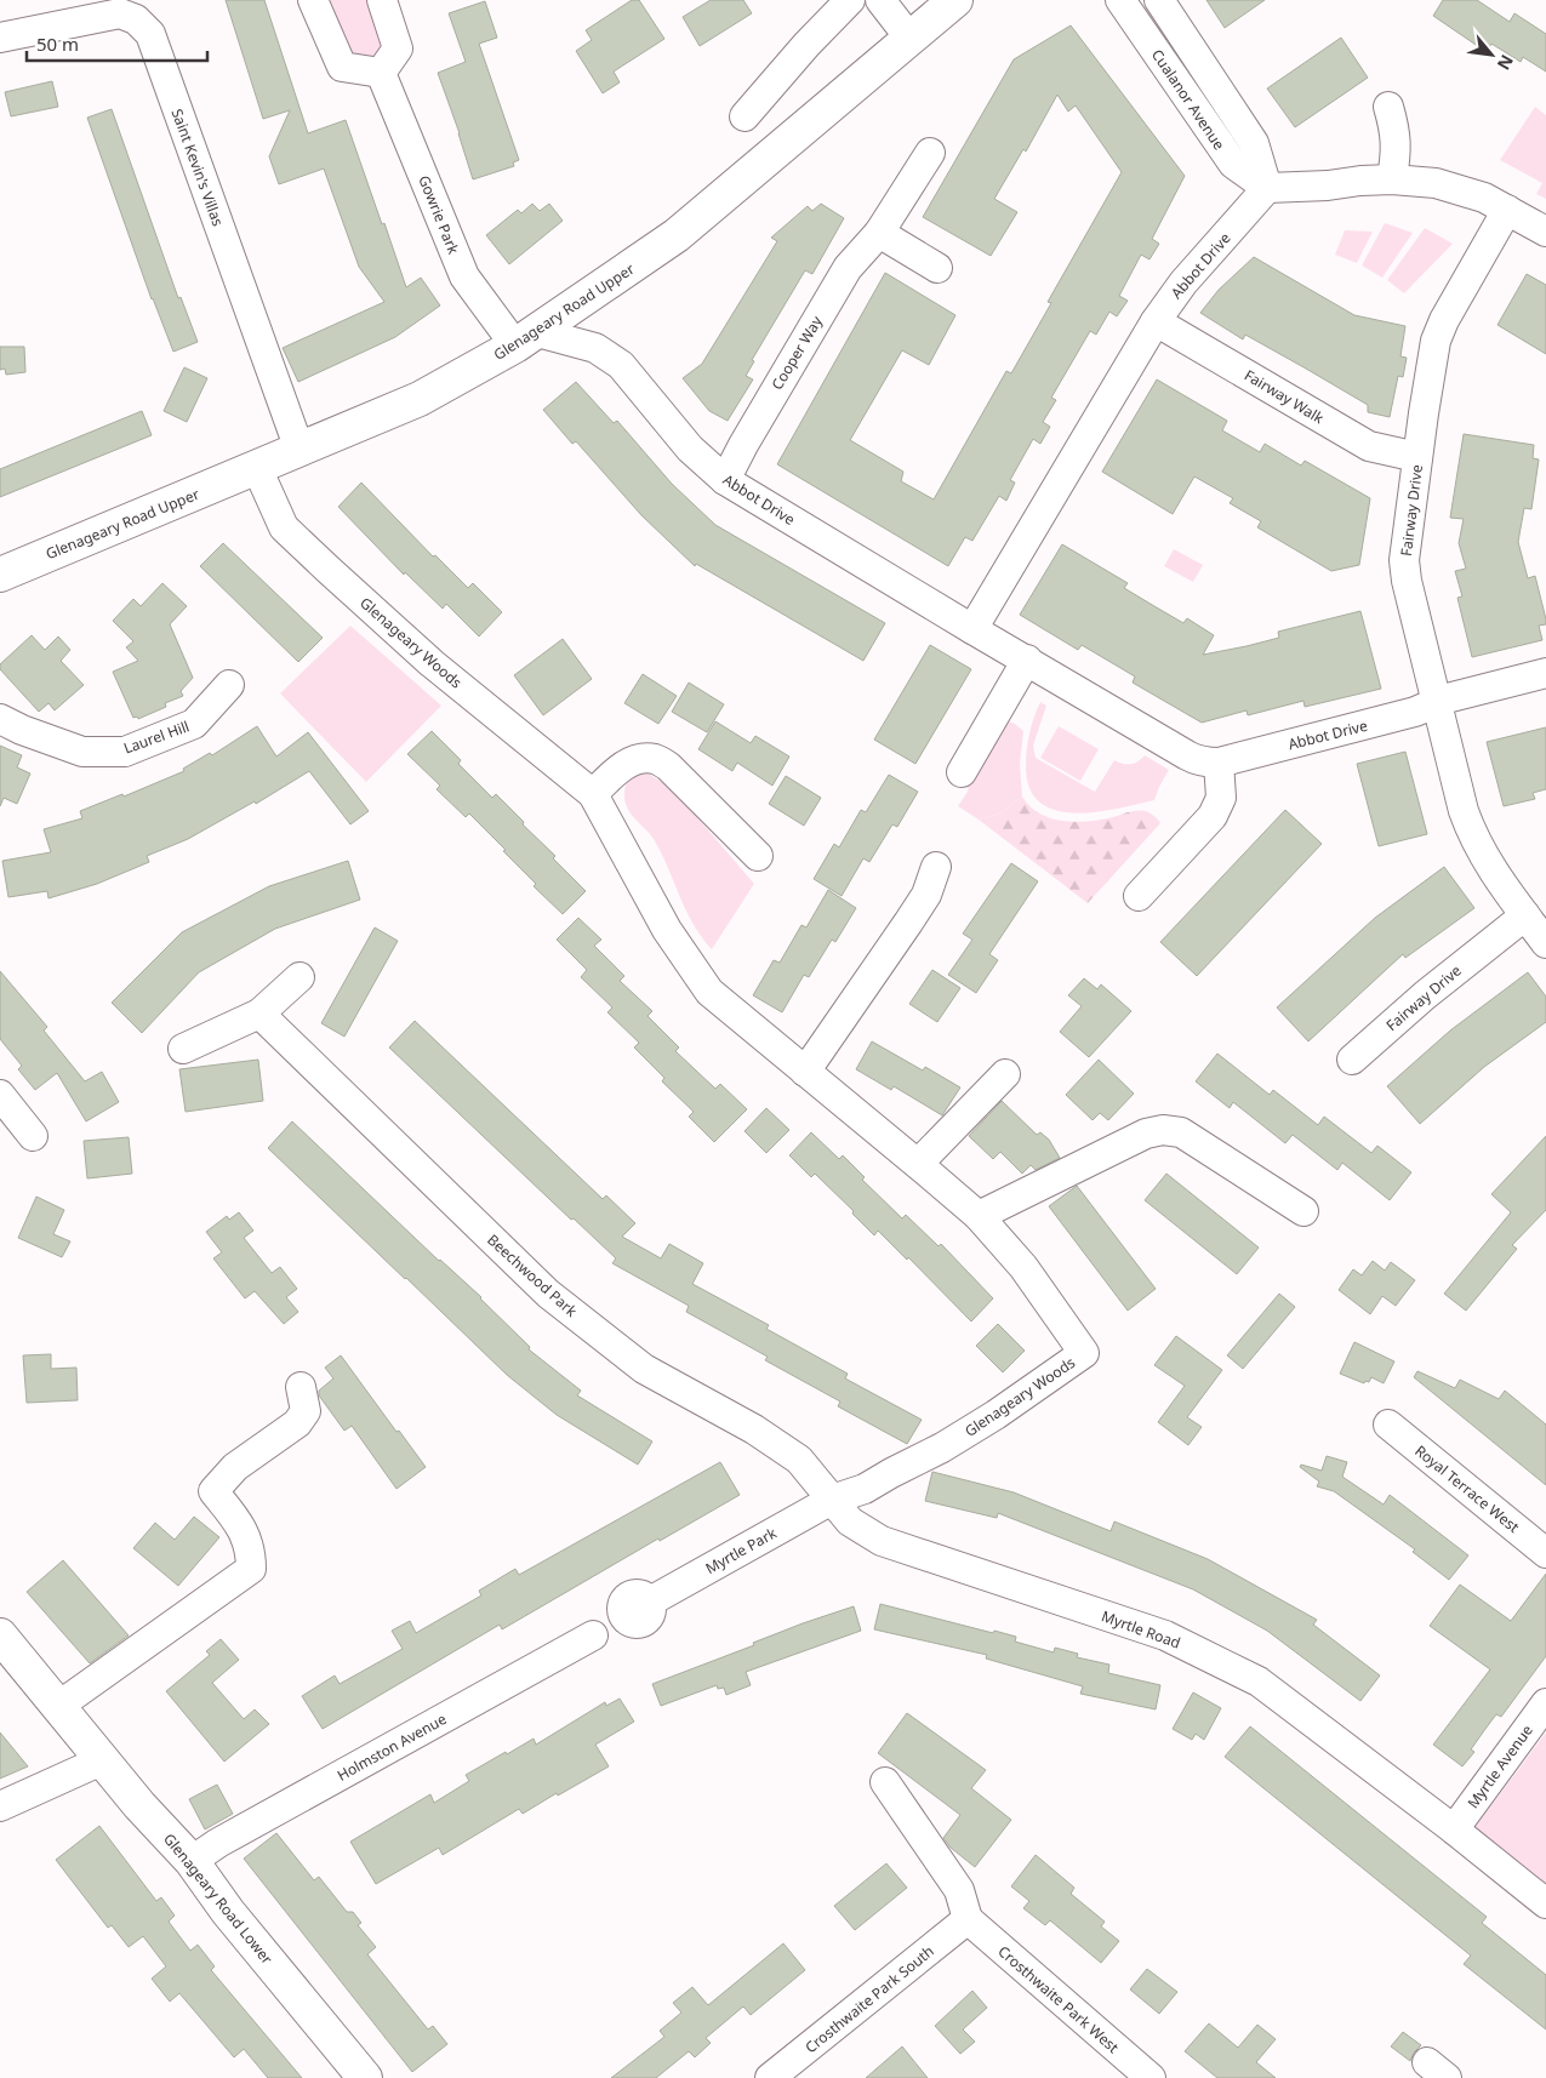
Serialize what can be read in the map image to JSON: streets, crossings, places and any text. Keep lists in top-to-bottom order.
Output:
{
  "streets": {
    "main road": ["Glenageary Road Upper", "Glenageary Road Lower"],
    "street": [
      "Cualanor Avenue",
      "Saint Kevin's Villas",
      "Gowrie Park",
      "Abbot Drive",
      "Cooper Way",
      "Fairway Walk",
      "Fairway Drive",
      "Glenageary Woods",
      "Laurel Hill",
      "Beechwood Park",
      "Royal Terrace West",
      "Myrtle Park",
      "Myrtle Road",
      "Holmston Avenue",
      "Myrtle Avenue",
      "Crosthwaite Park South",
      "Crosthwaite Park West"
    ]
  },
  "crossings": [
    ["Cualanor Avenue", "Abbot Drive"],
    ["Saint Kevin's Villas", "Glenageary Road Upper"],
    ["Gowrie Park", "Abbot Drive"],
    ["Gowrie Park", "Glenageary Road Upper"],
    ["Abbot Drive", "Glenageary Road Upper"],
    ["Abbot Drive", "Cooper Way"],
    ["Abbot Drive", "Fairway Walk"],
    ["Abbot Drive", "Fairway Drive"],
    ["Glenageary Road Upper", "Glenageary Woods"],
    ["Fairway Walk", "Fairway Drive"],
    ["Glenageary Woods", "Beechwood Park"],
    ["Glenageary Woods", "Myrtle Park"],
    ["Glenageary Woods", "Myrtle Road"],
    ["Beechwood Park", "Myrtle Park"],
    ["Beechwood Park", "Myrtle Road"],
    ["Myrtle Park", "Myrtle Road"],
    ["Myrtle Road", "Myrtle Avenue"],
    ["Holmston Avenue", "Glenageary Road Lower"],
    ["Crosthwaite Park South", "Crosthwaite Park West"]
  ],
  "scale_bar": "50 m",
  "north": "bottom right"
}
